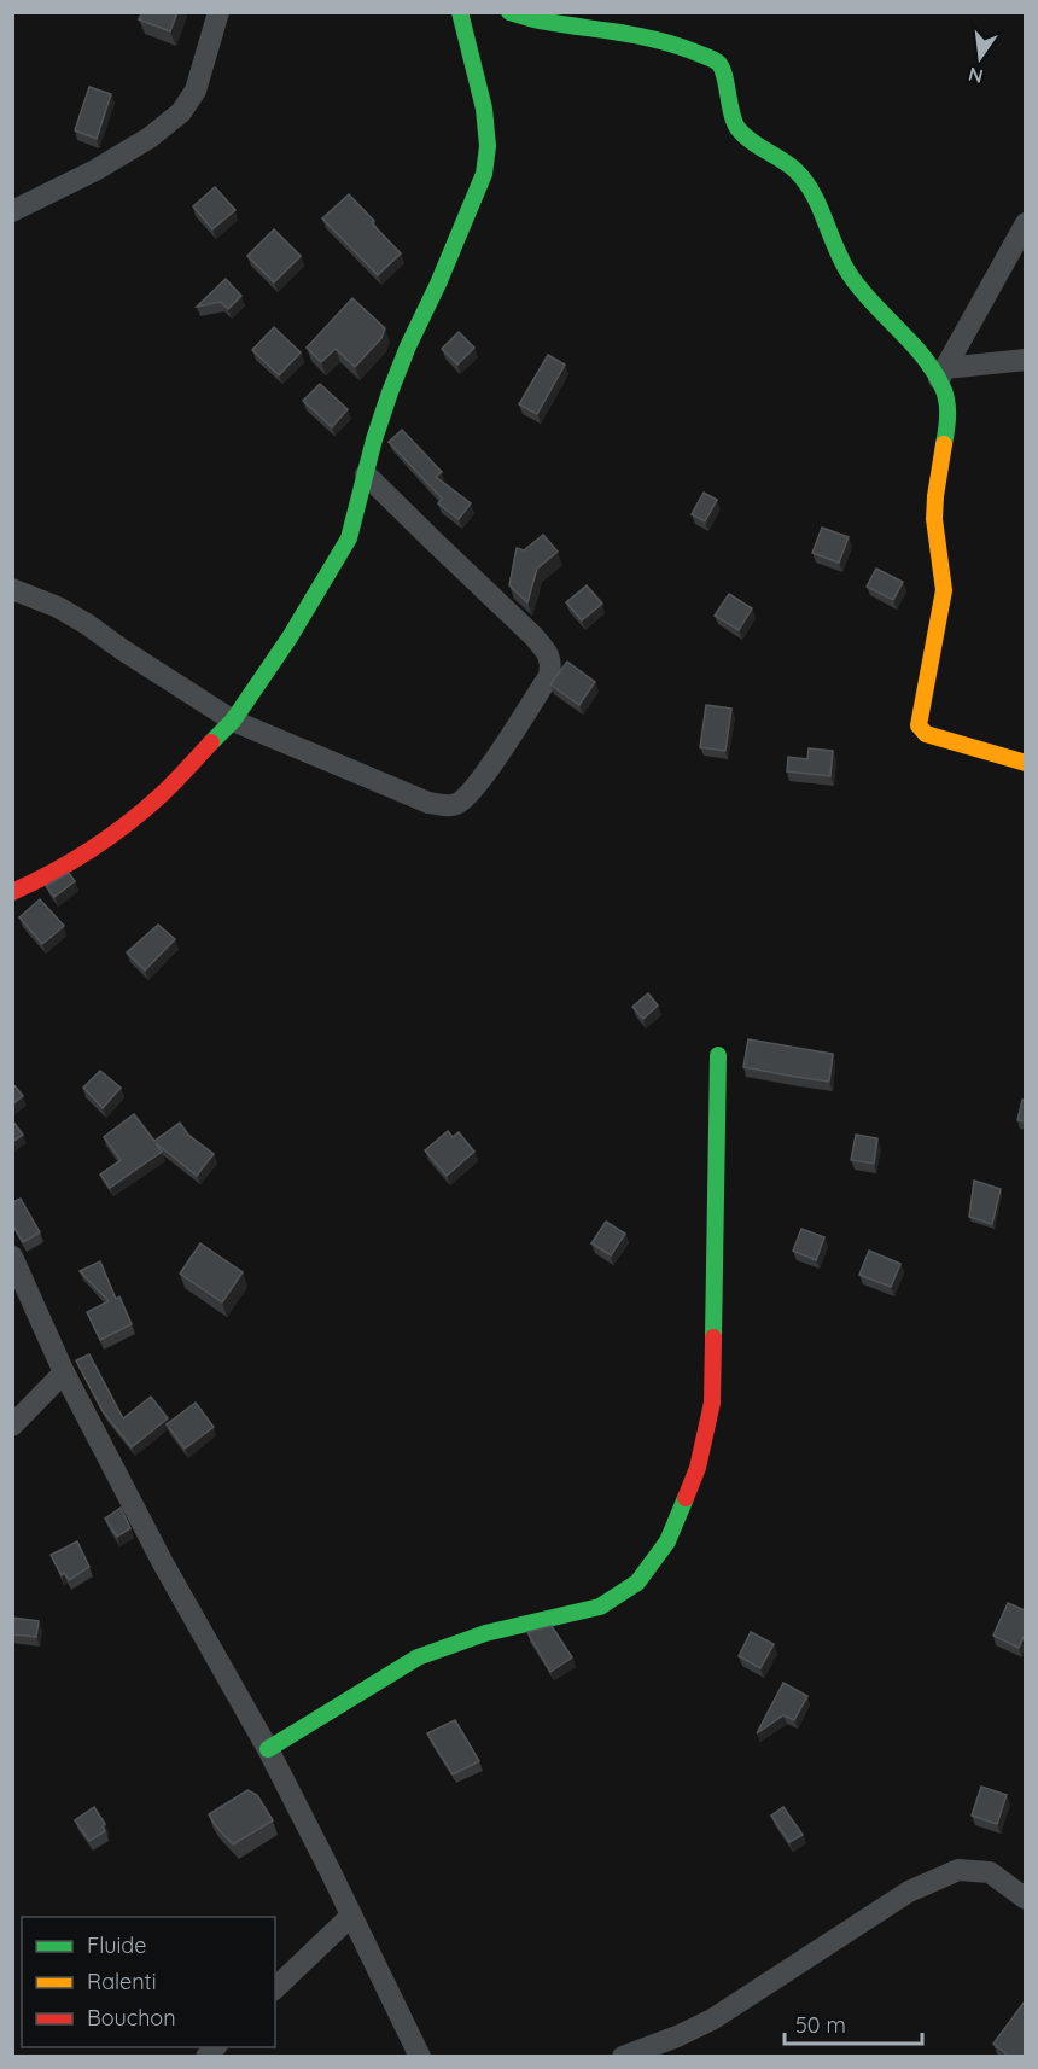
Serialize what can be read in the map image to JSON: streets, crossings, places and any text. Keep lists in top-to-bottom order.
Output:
{
  "legend": ["Fluide", "Ralenti", "Bouchon"],
  "scale_bar": "50 m",
  "north": "bottom"
}
